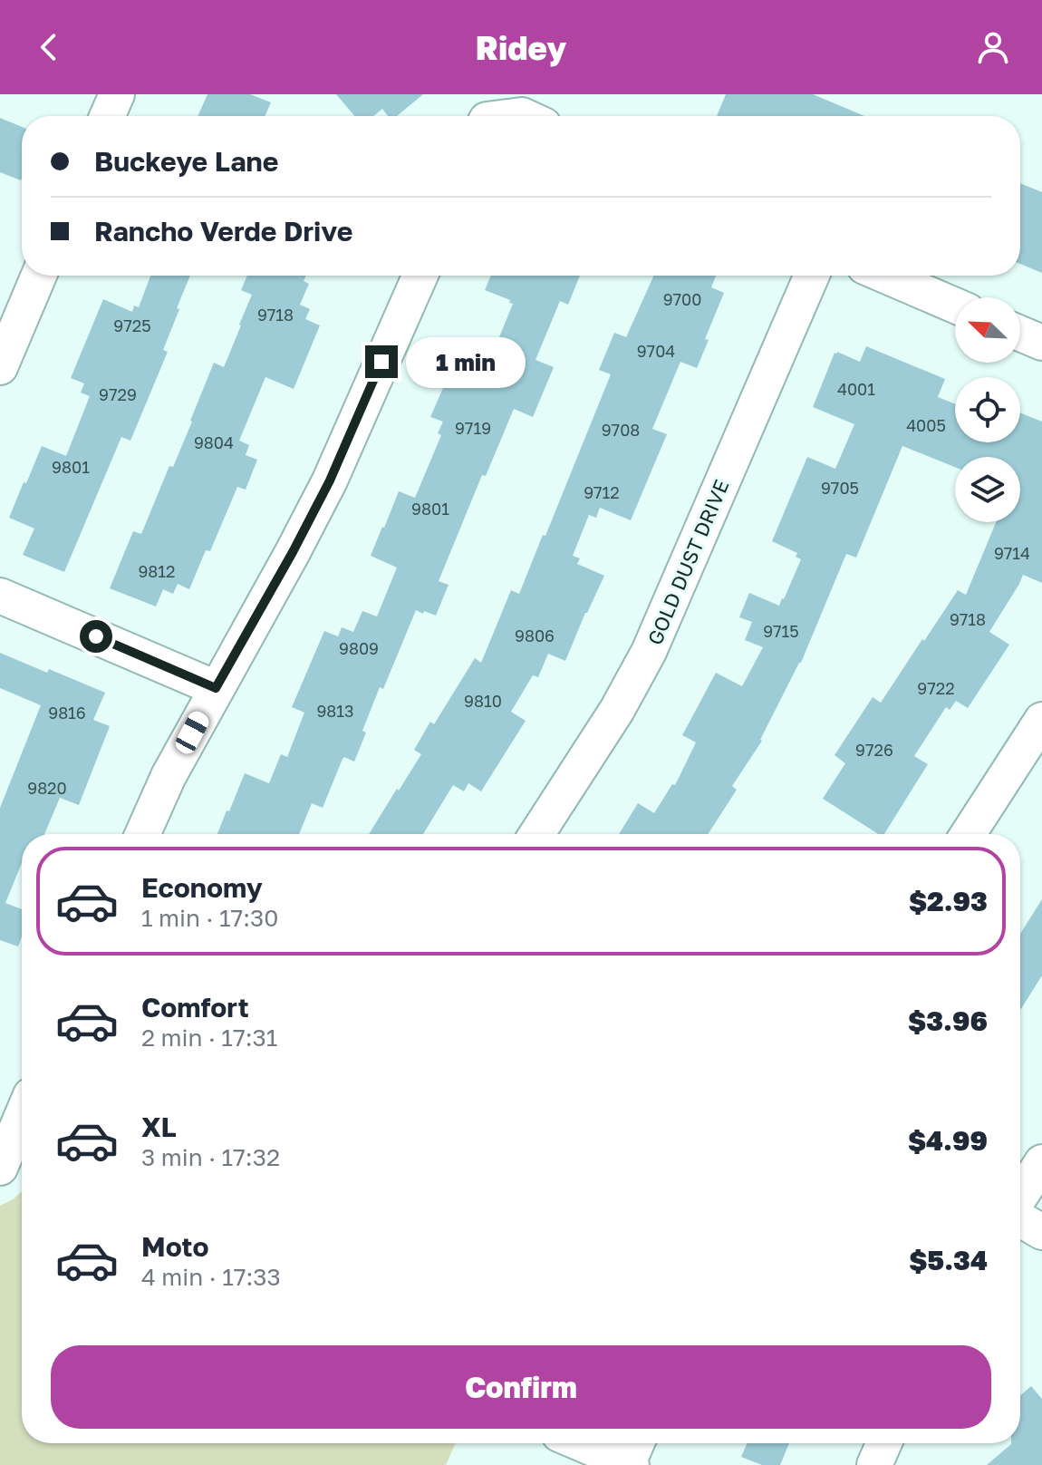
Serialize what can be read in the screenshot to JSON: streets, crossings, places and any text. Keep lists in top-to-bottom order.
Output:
{
  "streets": {
    "street": ["GOLD DUST DRIVE"]
  },
  "house_numbers": [
    "9700",
    "9718",
    "9725",
    "9704",
    "4001",
    "9729",
    "4005",
    "9719",
    "9708",
    "9804",
    "9801",
    "9705",
    "9712",
    "9801",
    "9714",
    "9812",
    "9718",
    "9715",
    "9806",
    "9809",
    "9722",
    "9810",
    "9813",
    "9816",
    "9726",
    "9820"
  ],
  "north": "top left",
  "page": {
    "header": "Ridey",
    "banner": ["Buckeye Lane", "Rancho Verde Drive"],
    "bubble": "1 min",
    "list": [
      {
        "name": "Economy",
        "note": "1 min · 17:30",
        "value": "$2.93"
      },
      {
        "name": "Comfort",
        "note": "2 min · 17:31",
        "value": "$3.96"
      },
      {
        "name": "XL",
        "note": "3 min · 17:32",
        "value": "$4.99"
      },
      {
        "name": "Moto",
        "note": "4 min · 17:33",
        "value": "$5.34"
      }
    ],
    "buttons": "Confirm"
  }
}
